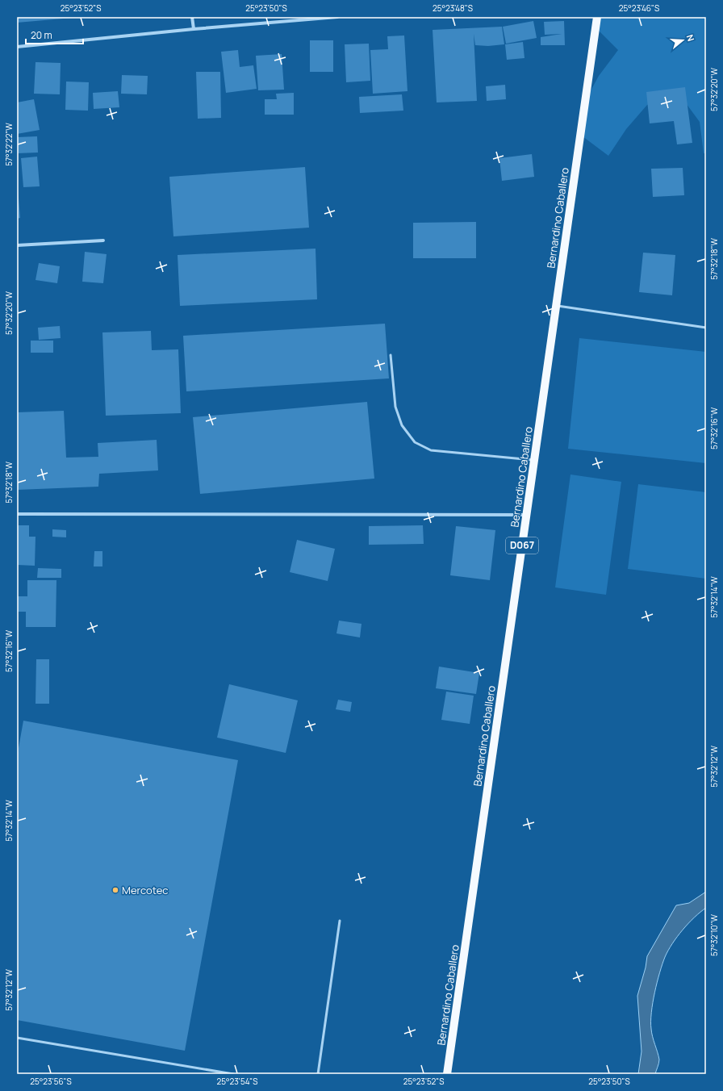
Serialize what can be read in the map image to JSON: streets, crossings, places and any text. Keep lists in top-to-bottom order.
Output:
{
  "streets": {
    "main road": ["Bernardino Caballero", "D067"]
  },
  "places": ["Mercotec"],
  "scale_bar": "20 m",
  "north": "right",
  "coordinates": [
    "25°23'52\"S",
    "25°23'50\"S",
    "25°23'48\"S",
    "25°23'46\"S",
    "57°32'20\"W",
    "57°32'22\"W",
    "57°32'18\"W",
    "57°32'16\"W",
    "57°32'14\"W",
    "57°32'12\"W",
    "57°32'10\"W",
    "25°23'56\"S",
    "25°23'54\"S"
  ]
}
